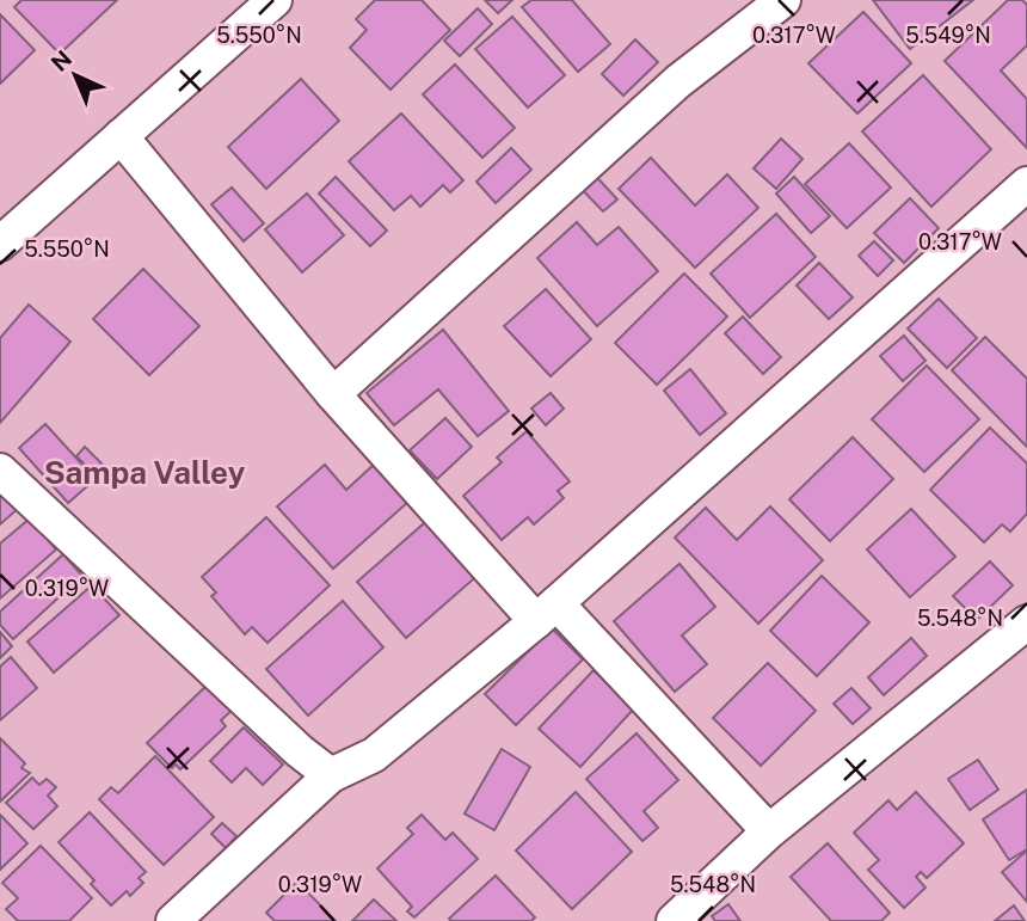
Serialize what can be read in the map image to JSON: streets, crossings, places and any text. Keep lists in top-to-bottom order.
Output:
{
  "districts": ["Sampa Valley"],
  "north": "top left",
  "coordinates": [
    "5.550°N",
    "5.549°N",
    "0.317°W",
    "0.319°W",
    "5.548°N"
  ]
}
